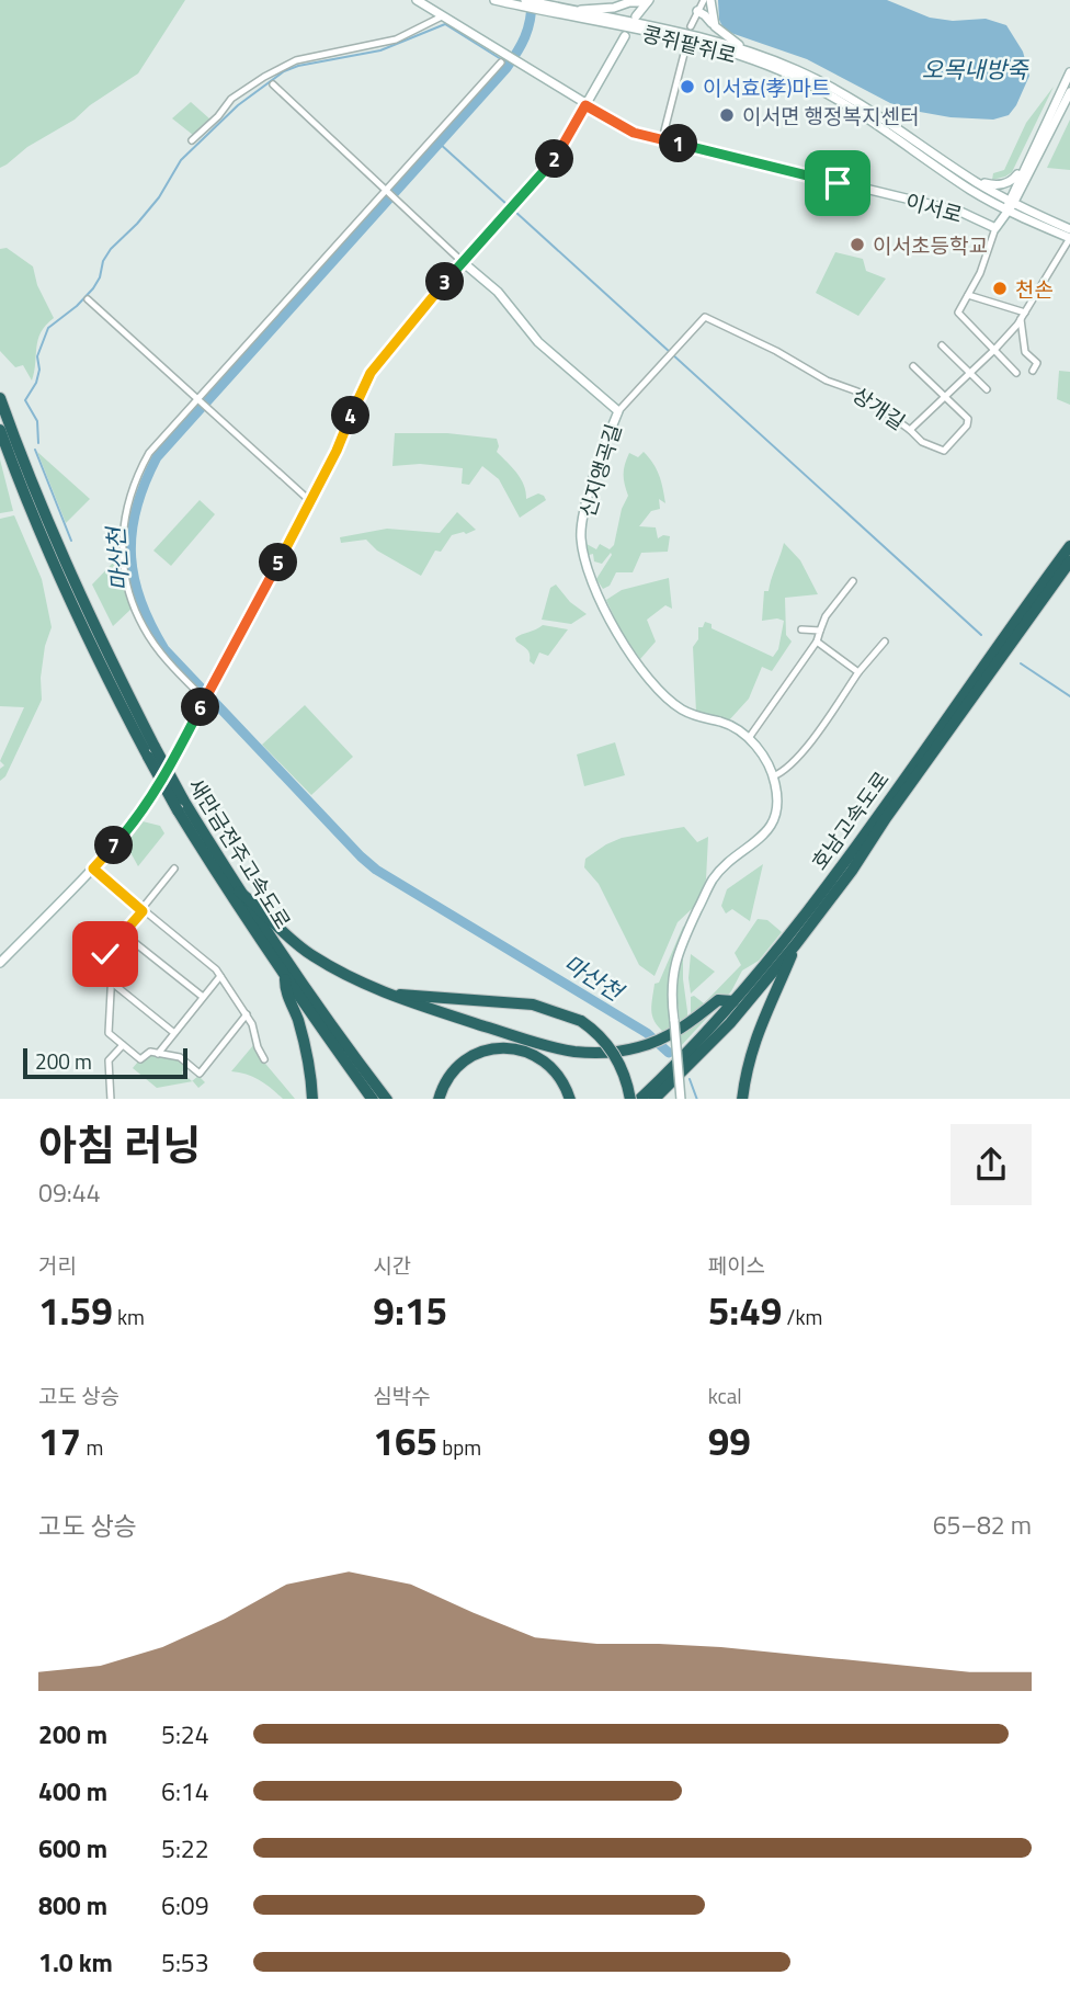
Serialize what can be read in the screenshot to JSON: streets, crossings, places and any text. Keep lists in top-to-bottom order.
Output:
{
  "streets": {
    "highway": ["호남고속도로", "새만금전주고속도로"],
    "street": [
      "콩쥐팥쥐로",
      "이서로",
      "상개길",
      "신지앵곡길"
    ]
  },
  "crossings": [
    ["콩쥐팥쥐로", "상개길"],
    ["상개길", "신지앵곡길"]
  ],
  "water": ["오목내방죽", "마산천"],
  "places": [
    "이서효(孝)마트",
    "이서면 행정복지센터",
    "이서초등학교",
    "천손"
  ],
  "scale_bar": "200 m",
  "page": {
    "pins": [
      "1",
      "2",
      "3",
      "4",
      "5",
      "6",
      "7"
    ],
    "scale": "200 m",
    "heading": ["아침 러닝", "09:44"],
    "stats": [
      ["거리", "1.59 km"],
      ["시간", "9:15"],
      ["페이스", "5:49 /km"],
      ["고도 상승", "17 m"],
      ["심박수", "165 bpm"],
      ["kcal", "99"]
    ],
    "chart": ["고도 상승", "65–82 m"],
    "list": [
      {
        "name": "200 m",
        "note": "5:24"
      },
      {
        "name": "400 m",
        "note": "6:14"
      },
      {
        "name": "600 m",
        "note": "5:22"
      },
      {
        "name": "800 m",
        "note": "6:09"
      },
      {
        "name": "1.0 km",
        "note": "5:53"
      }
    ]
  }
}
